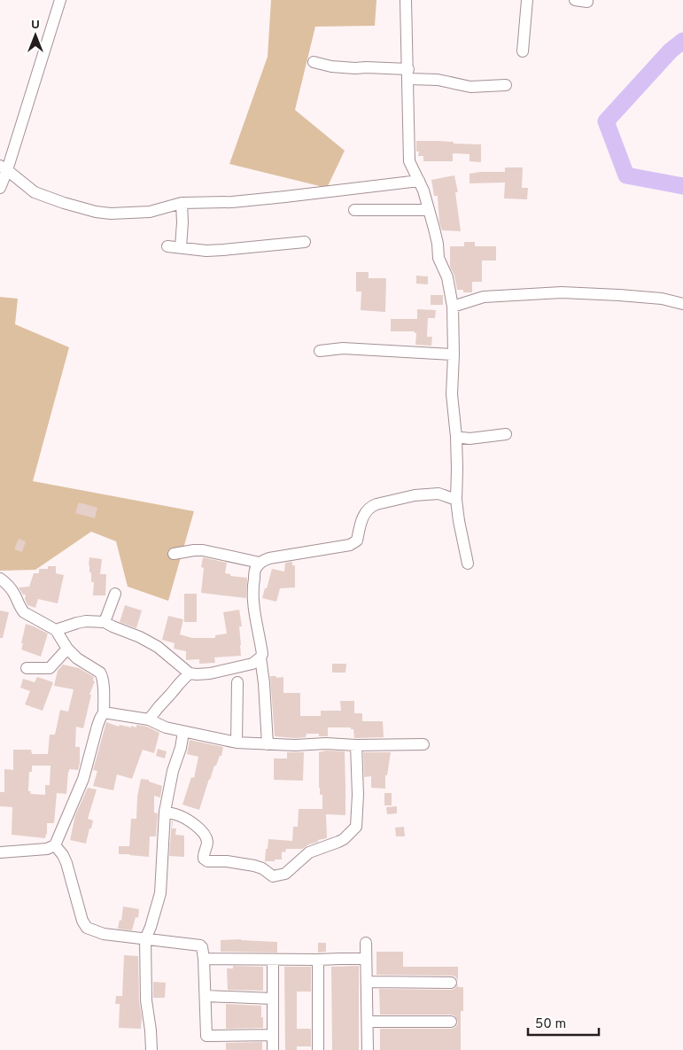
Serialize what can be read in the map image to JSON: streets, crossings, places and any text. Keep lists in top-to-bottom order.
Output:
{
  "scale_bar": "50 m",
  "north": "top"
}
